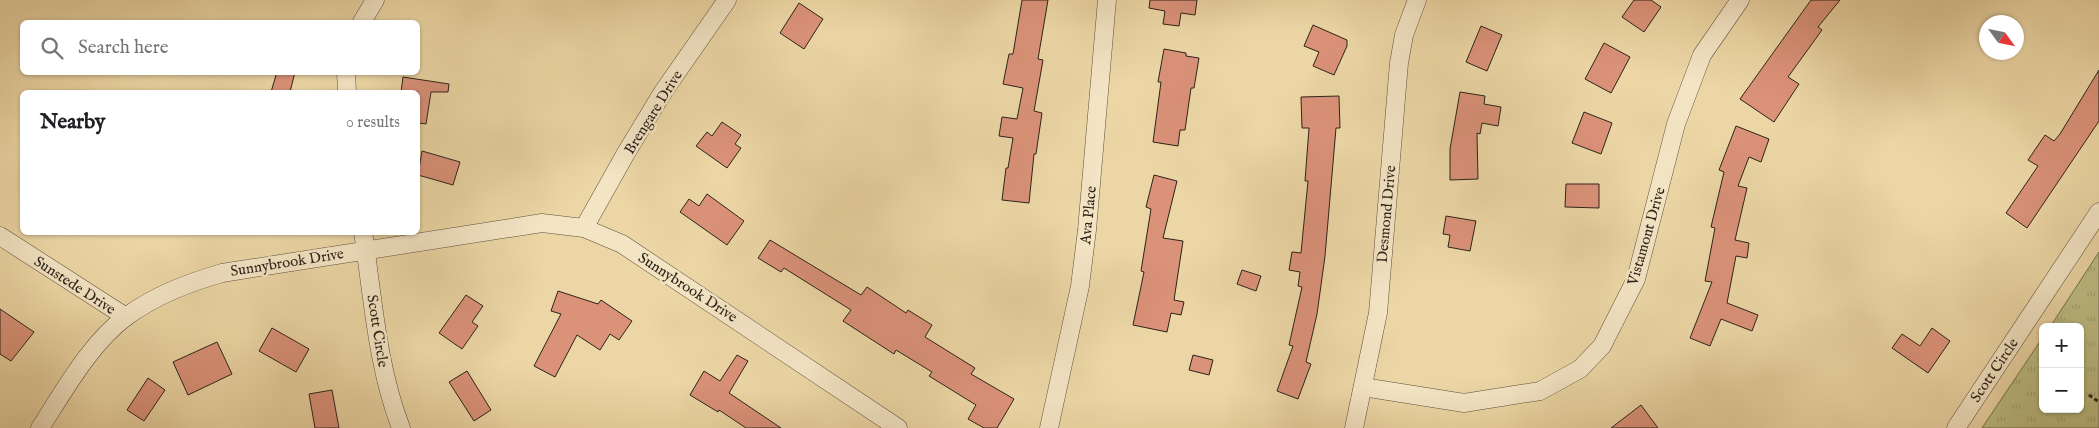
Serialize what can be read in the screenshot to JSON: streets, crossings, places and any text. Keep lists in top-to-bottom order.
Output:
{
  "streets": {
    "street": [
      "Brengare Drive",
      "Desmond Drive",
      "Ava Place",
      "Vistamont Drive",
      "Sunnybrook Drive",
      "Sunstede Drive",
      "Scott Circle"
    ]
  },
  "crossings": [
    ["Brengare Drive", "Sunnybrook Drive"],
    ["Desmond Drive", "Vistamont Drive"],
    ["Sunnybrook Drive", "Sunstede Drive"],
    ["Sunnybrook Drive", "Scott Circle"]
  ],
  "north": "bottom right",
  "page": {
    "search": "Search here",
    "heading": ["Nearby", "0 results"],
    "map_buttons": ["+", "−"]
  }
}
